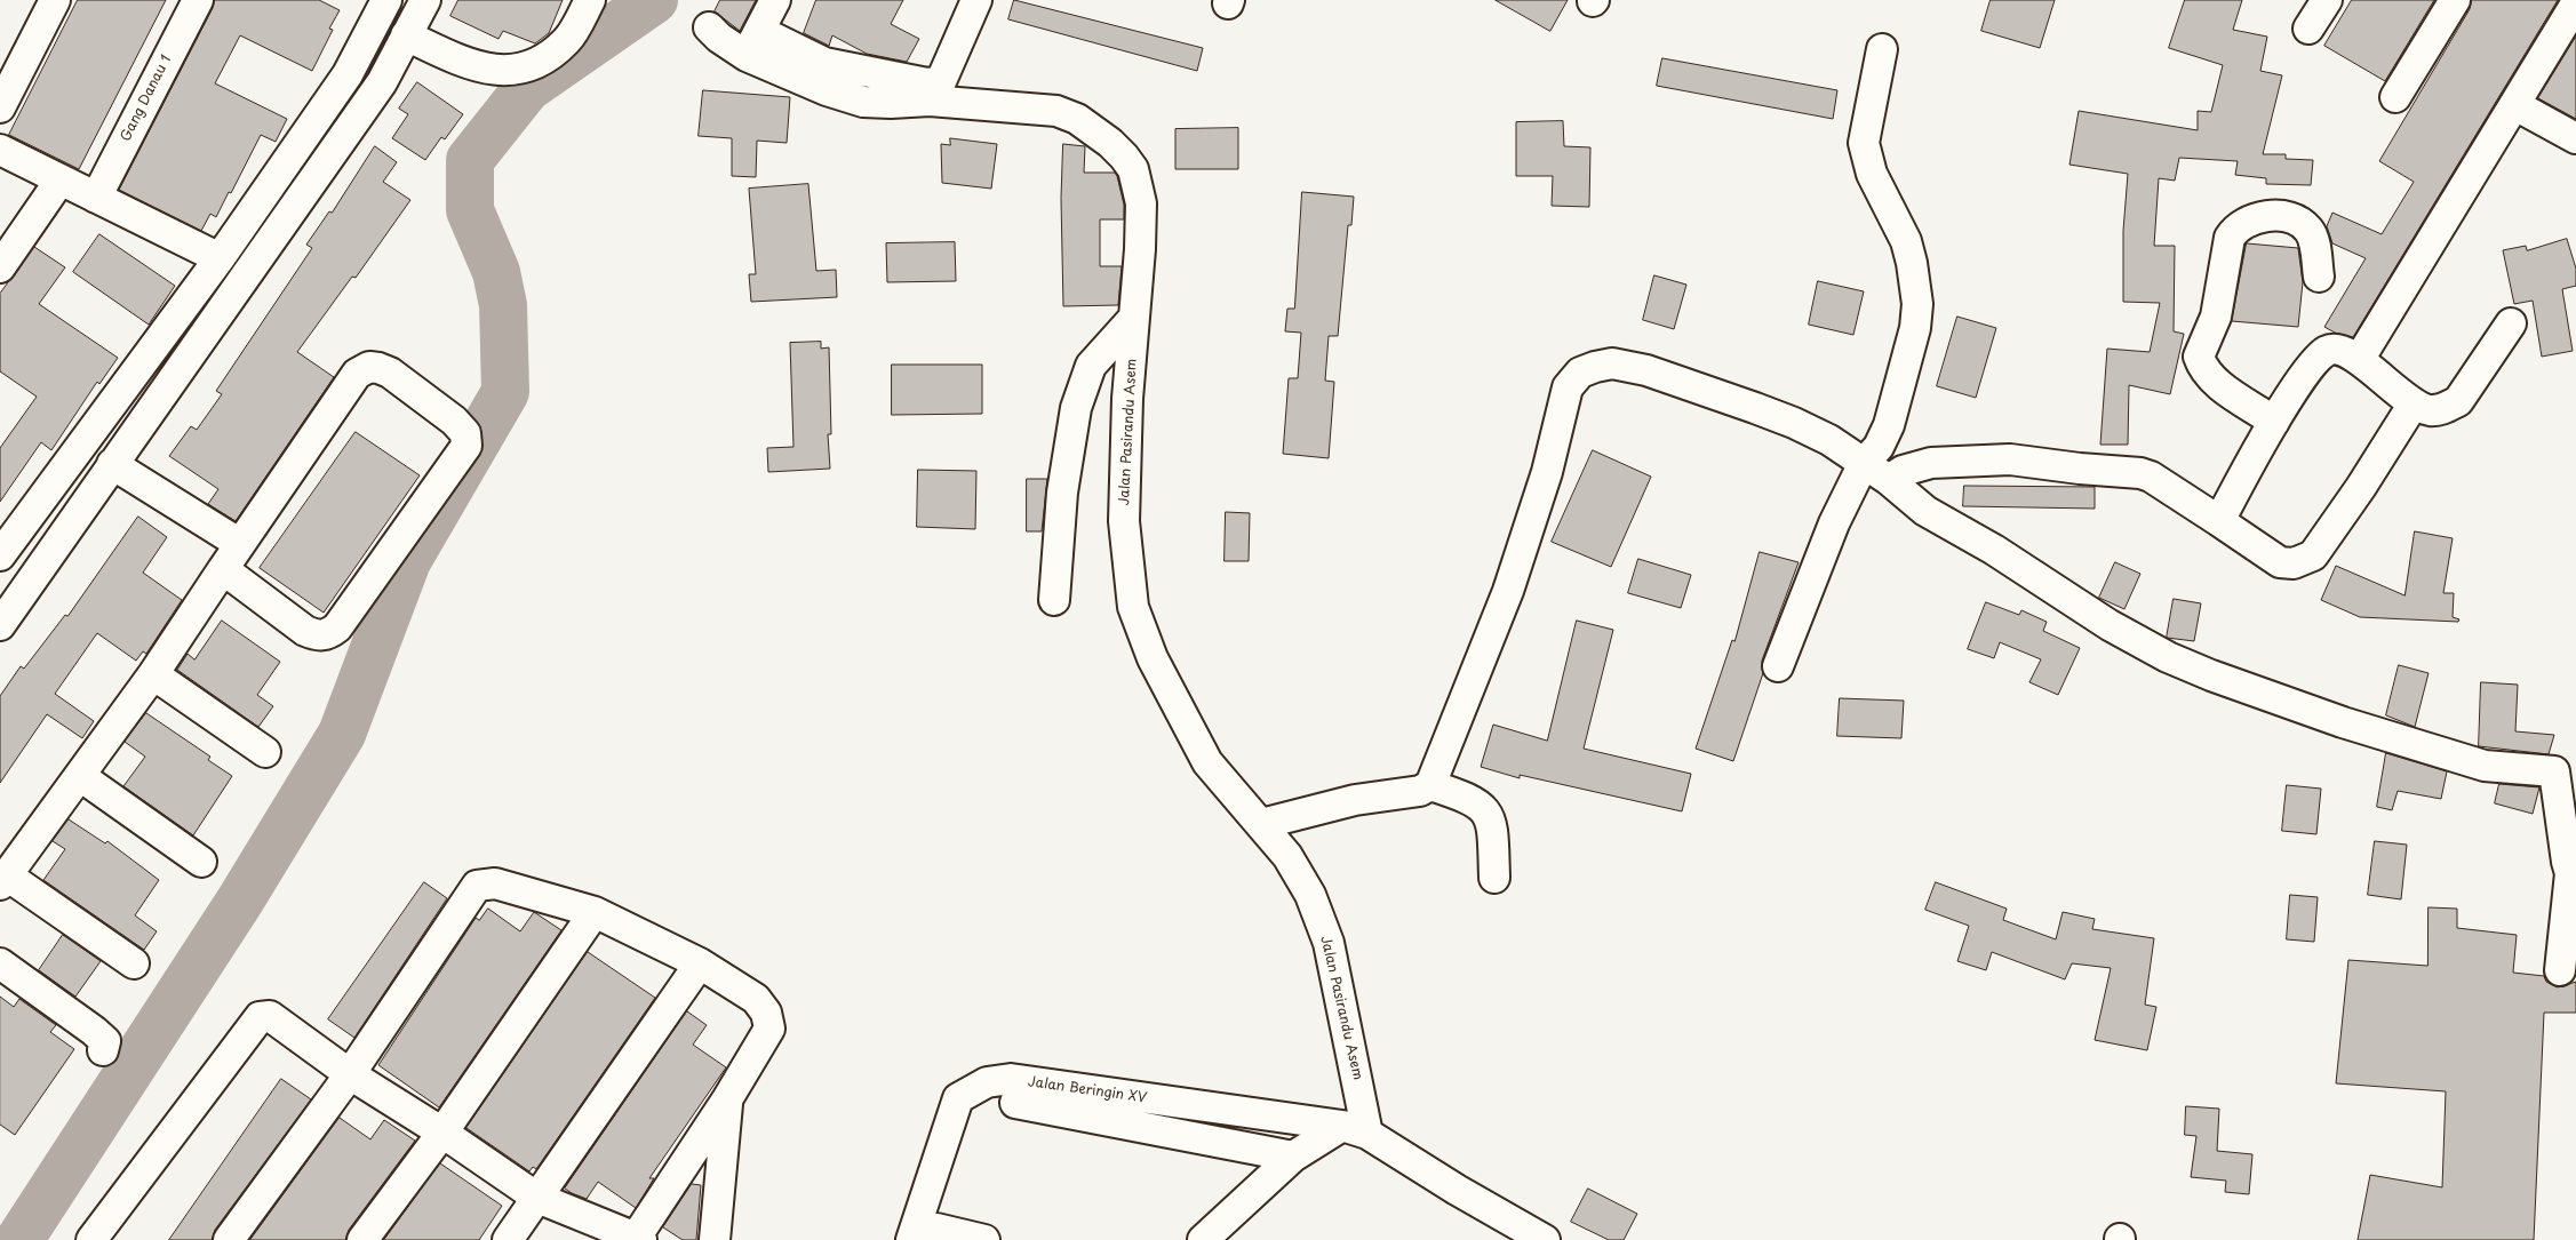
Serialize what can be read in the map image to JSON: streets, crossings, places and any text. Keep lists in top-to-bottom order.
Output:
{
  "streets": {
    "street": ["Gang Danau 1", "Jalan Pasirandu Asem", "Jalan Beringin XV"]
  },
  "crossings": [
    ["Jalan Pasirandu Asem", "Jalan Beringin XV"]
  ]
}
